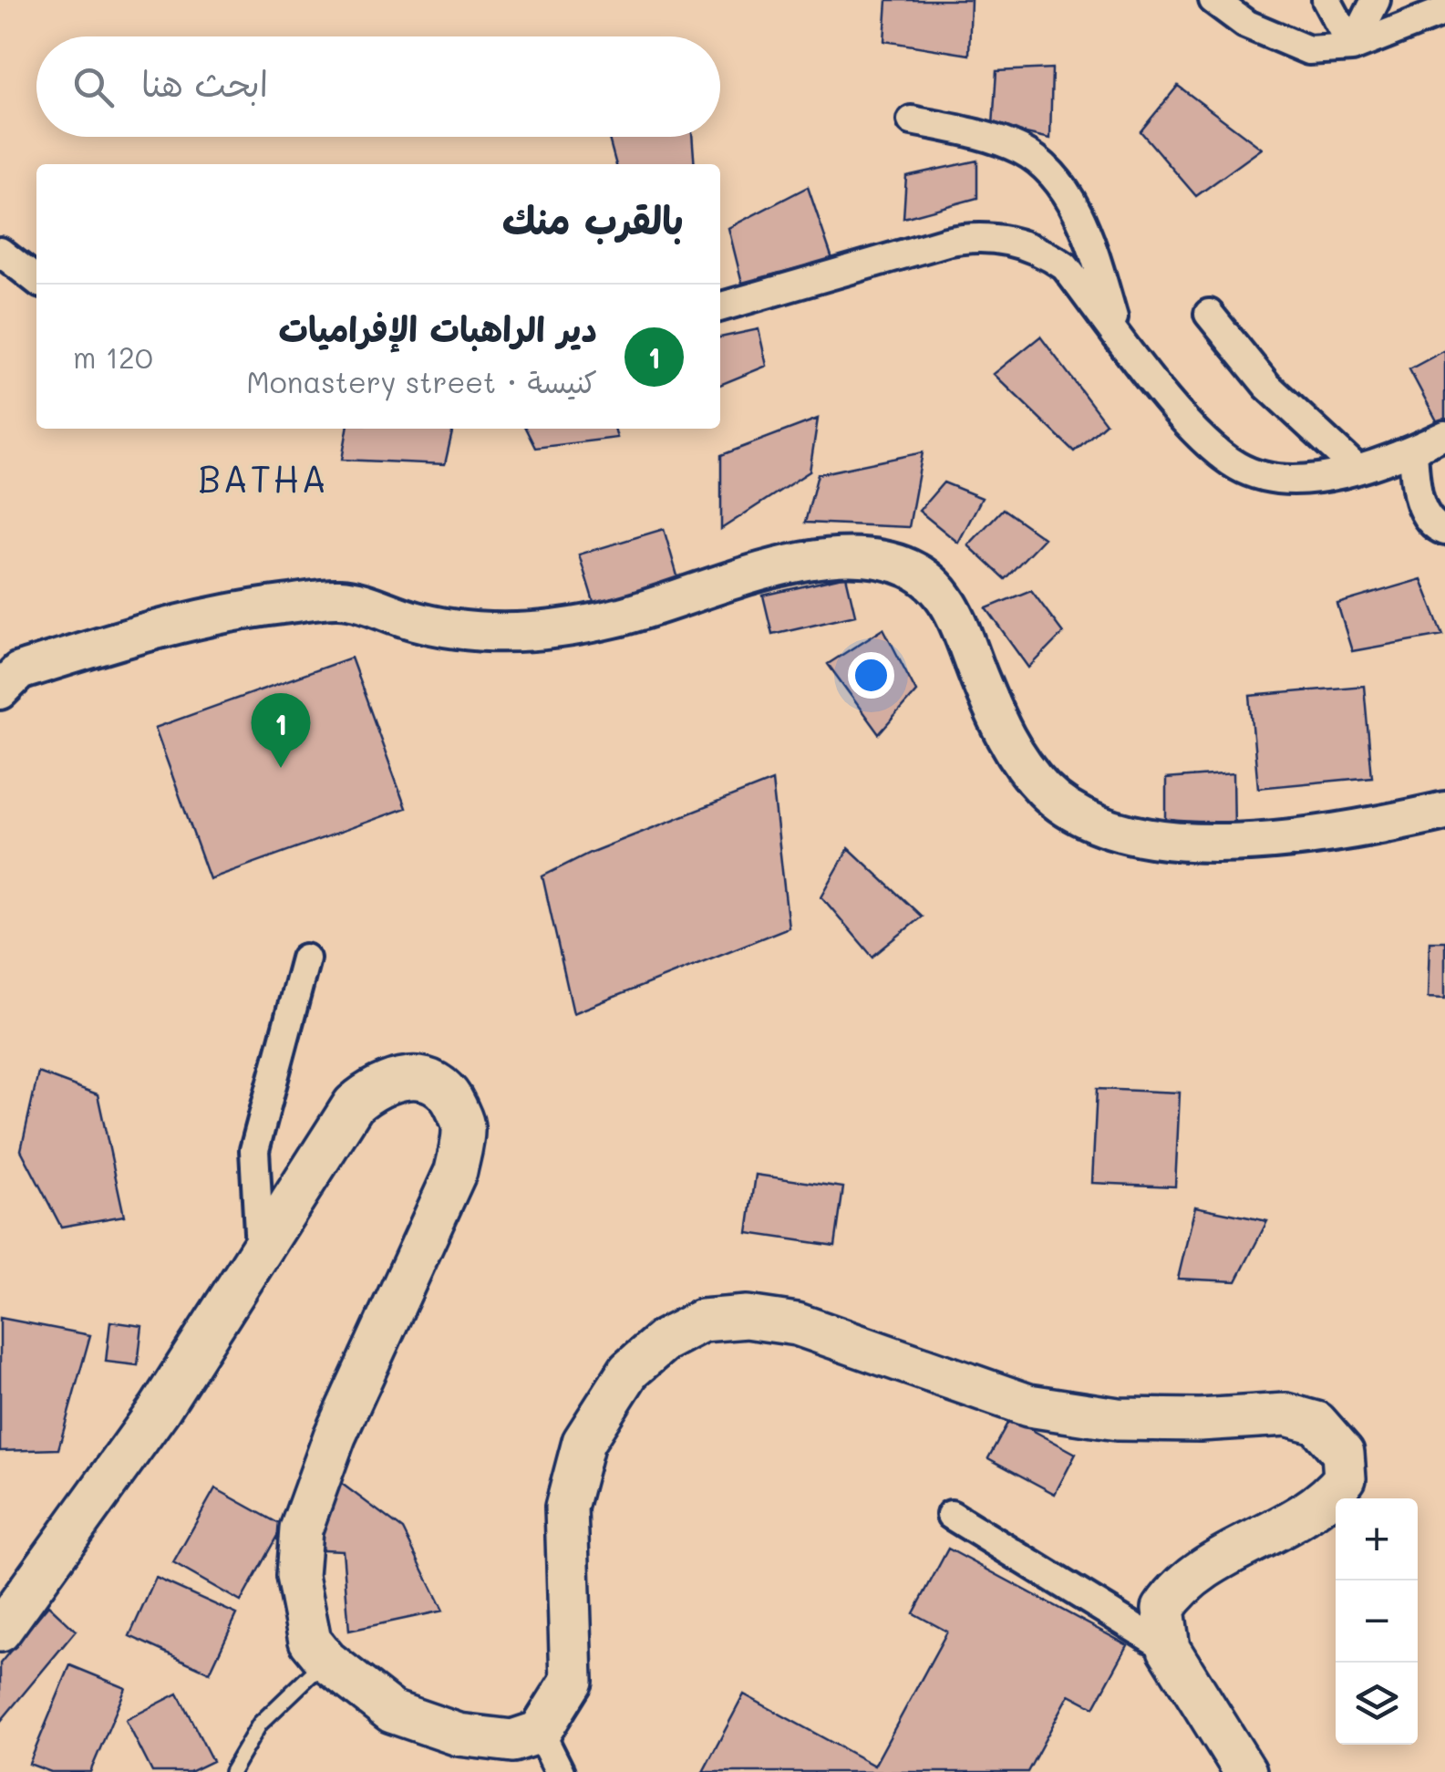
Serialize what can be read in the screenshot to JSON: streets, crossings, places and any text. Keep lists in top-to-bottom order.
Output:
{
  "districts": ["BATHA"],
  "page": {
    "search": "ابحث هنا",
    "heading": "بالقرب منك",
    "list": [
      {
        "mark": "1",
        "name": "دير الراهبات الإفراميات",
        "note": "كنيسة · Monastery street",
        "value": "120 m"
      }
    ],
    "pins": "1",
    "map_buttons": ["+", "−"]
  }
}
